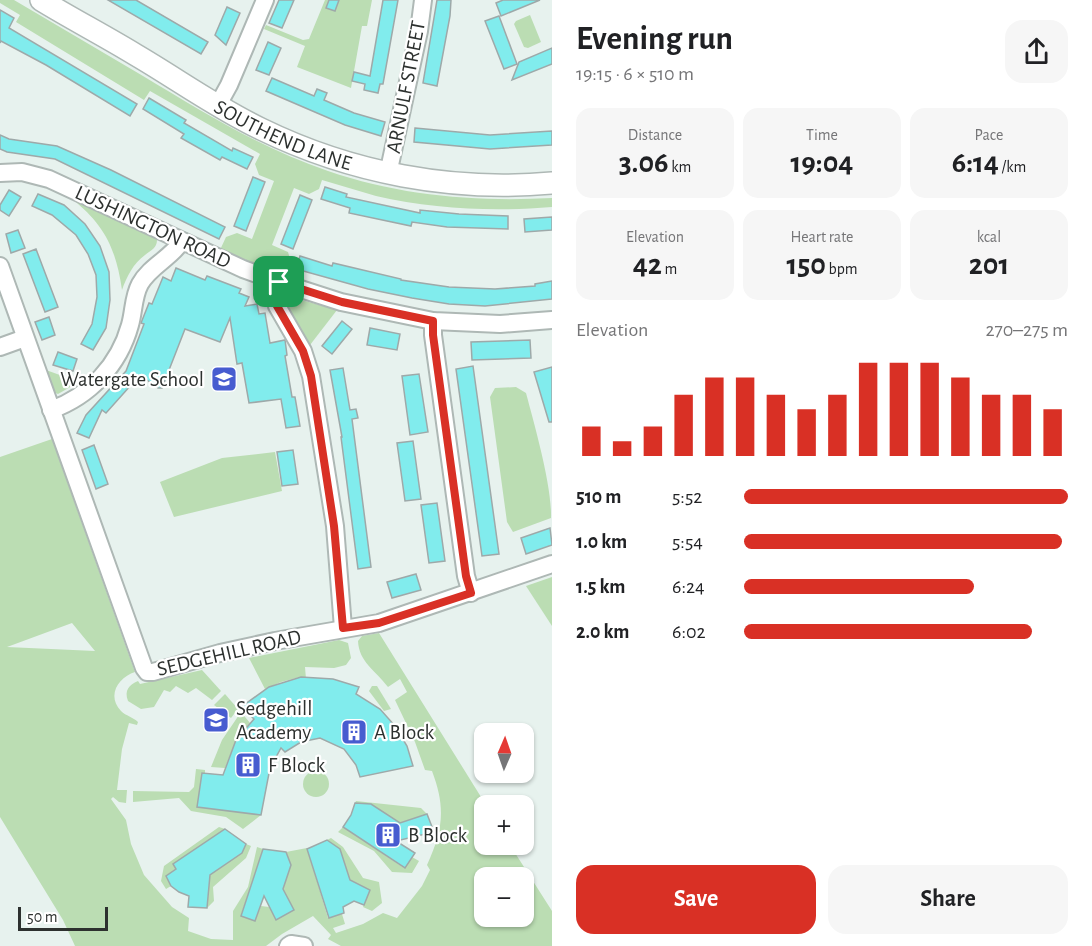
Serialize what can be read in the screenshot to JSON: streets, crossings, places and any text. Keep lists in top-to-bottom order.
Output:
{
  "streets": {
    "main road": ["SOUTHEND LANE"],
    "street": ["ARNULF STREET", "LUSHINGTON ROAD", "SEDGEHILL ROAD"]
  },
  "crossings": [
    ["ARNULF STREET", "SOUTHEND LANE"]
  ],
  "places": {
    "school or university": ["Watergate School", "Sedgehill Academy"],
    "building": ["A Block", "F Block", "B Block"]
  },
  "scale_bar": "50 m",
  "north": "top",
  "page": {
    "heading": ["Evening run", "19:15 · 6 × 510 m"],
    "stats": [
      ["Distance", "3.06 km"],
      ["Time", "19:04"],
      ["Pace", "6:14 /km"],
      ["Elevation", "42 m"],
      ["Heart rate", "150 bpm"],
      ["kcal", "201"]
    ],
    "chart": ["Elevation", "270–275 m"],
    "list": [
      {
        "name": "510 m",
        "note": "5:52"
      },
      {
        "name": "1.0 km",
        "note": "5:54"
      },
      {
        "name": "1.5 km",
        "note": "6:24"
      },
      {
        "name": "2.0 km",
        "note": "6:02"
      }
    ],
    "map_buttons": ["+", "−"],
    "buttons": ["Save", "Share"],
    "scale": "50 m"
  }
}
